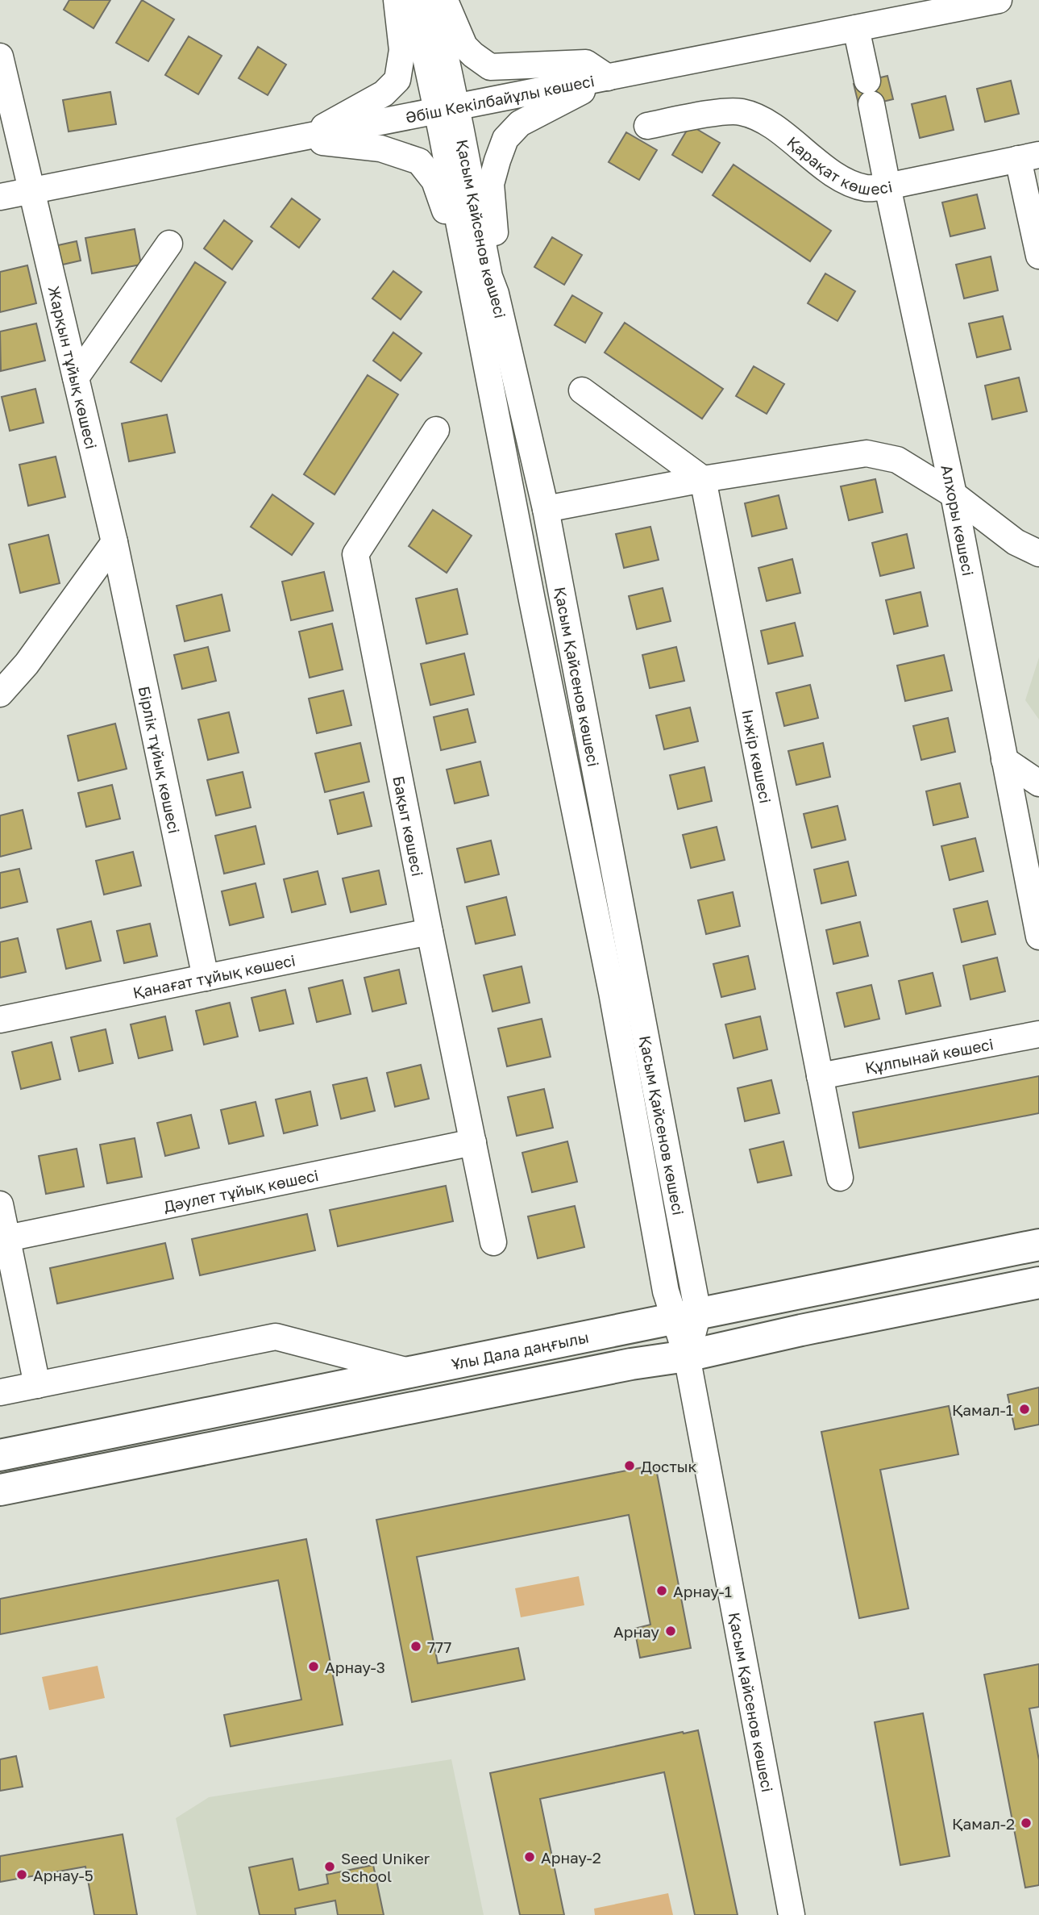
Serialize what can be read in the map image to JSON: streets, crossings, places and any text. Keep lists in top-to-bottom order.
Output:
{
  "streets": {
    "main road": ["Ұлы Дала даңғылы"],
    "street": [
      "Әбіш Кекілбайұлы көшесі",
      "Қарақат көшесі",
      "Қасым Қайсенов көшесі",
      "Жарқын тұйық көшесі",
      "Алхоры көшесі",
      "Інжір көшесі",
      "Бірлік тұйық көшесі",
      "Бақыт көшесі",
      "Қанағат тұйық көшесі",
      "Құлпынай көшесі",
      "Дәулет тұйық көшесі"
    ]
  },
  "crossings": [
    ["Әбіш Кекілбайұлы көшесі", "Қасым Қайсенов көшесі"],
    ["Әбіш Кекілбайұлы көшесі", "Жарқын тұйық көшесі"],
    ["Әбіш Кекілбайұлы көшесі", "Алхоры көшесі"],
    ["Қарақат көшесі", "Алхоры көшесі"],
    ["Қасым Қайсенов көшесі", "Ұлы Дала даңғылы"],
    ["Жарқын тұйық көшесі", "Бірлік тұйық көшесі"],
    ["Інжір көшесі", "Құлпынай көшесі"],
    ["Бірлік тұйық көшесі", "Қанағат тұйық көшесі"],
    ["Бақыт көшесі", "Қанағат тұйық көшесі"],
    ["Бақыт көшесі", "Дәулет тұйық көшесі"]
  ],
  "places": [
    "Қамал-1",
    "Достык",
    "Арнау-1",
    "Арнау",
    "777",
    "Арнау-3",
    "Қамал-2",
    "Арнау-2",
    "Seed Uniker School",
    "Арнау-5"
  ]
}
